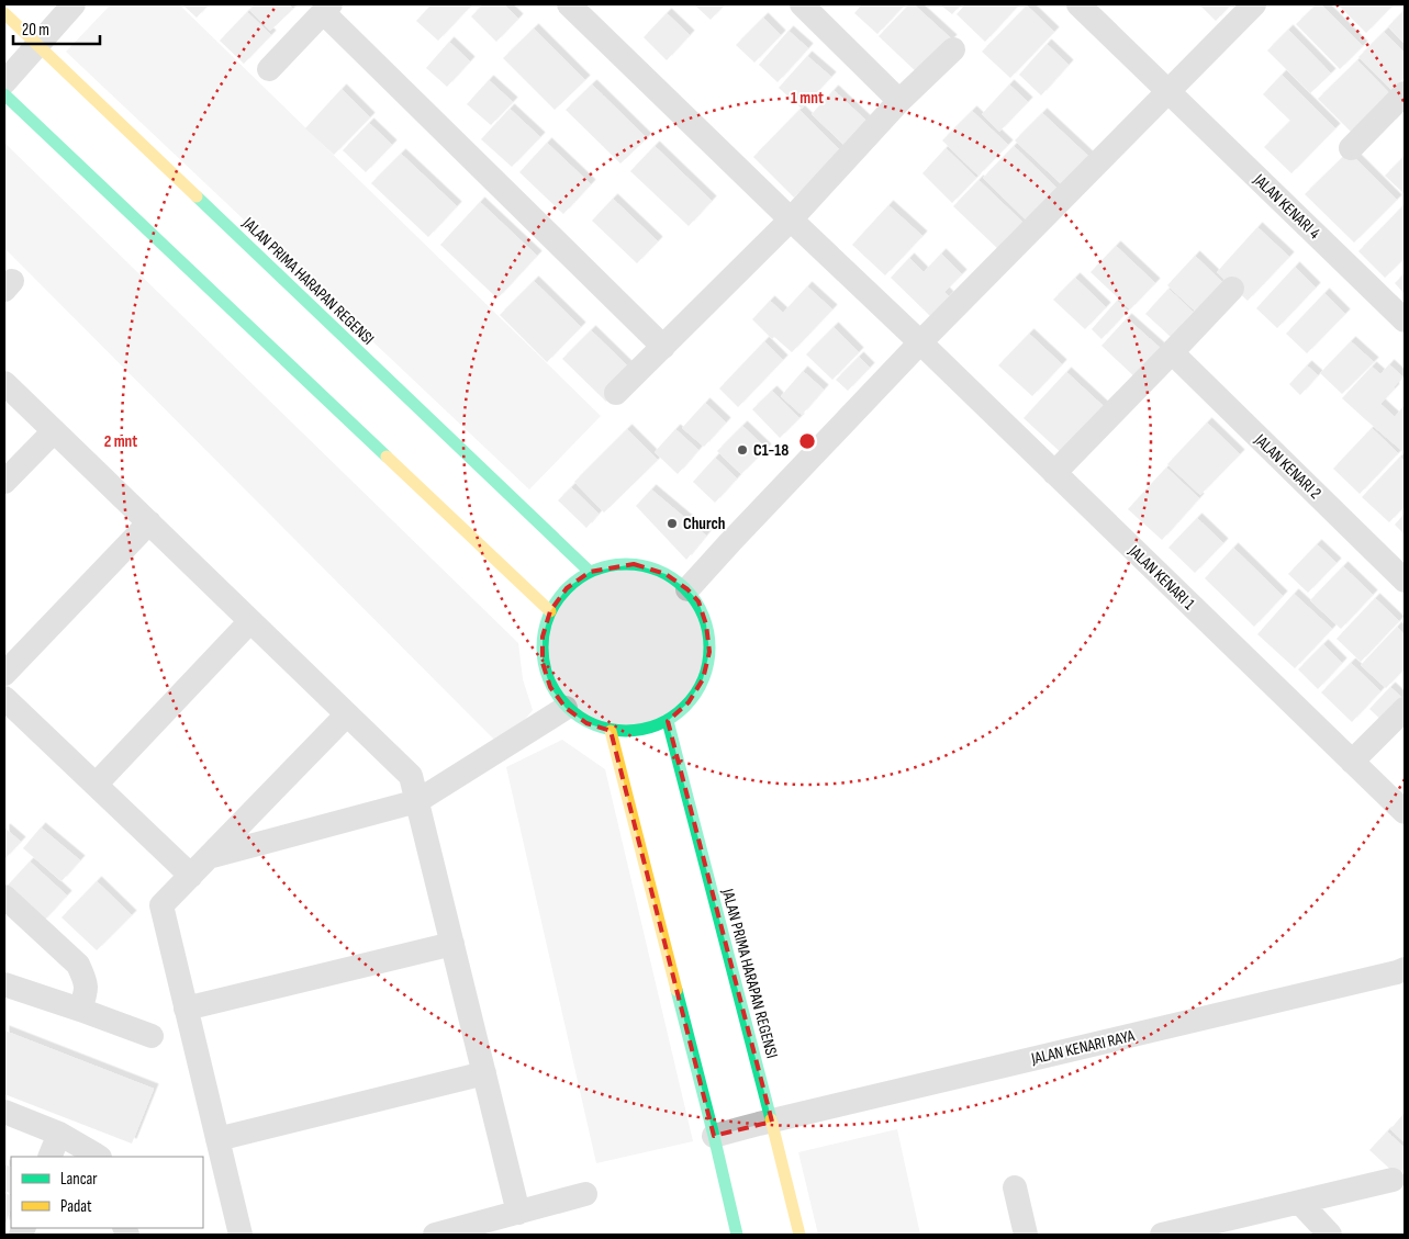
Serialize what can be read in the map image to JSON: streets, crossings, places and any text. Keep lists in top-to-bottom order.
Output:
{
  "streets": {
    "street": [
      "JALAN KENARI 4",
      "JALAN PRIMA HARAPAN REGENSI",
      "JALAN KENARI 2",
      "JALAN KENARI 1",
      "JALAN KENARI RAYA"
    ]
  },
  "crossings": [
    ["JALAN PRIMA HARAPAN REGENSI", "JALAN KENARI RAYA"]
  ],
  "places": ["C1-18", "Church"],
  "legend": ["Lancar", "Padat"],
  "scale_bar": "20 m",
  "rings": ["1 mnt", "2 mnt"]
}
